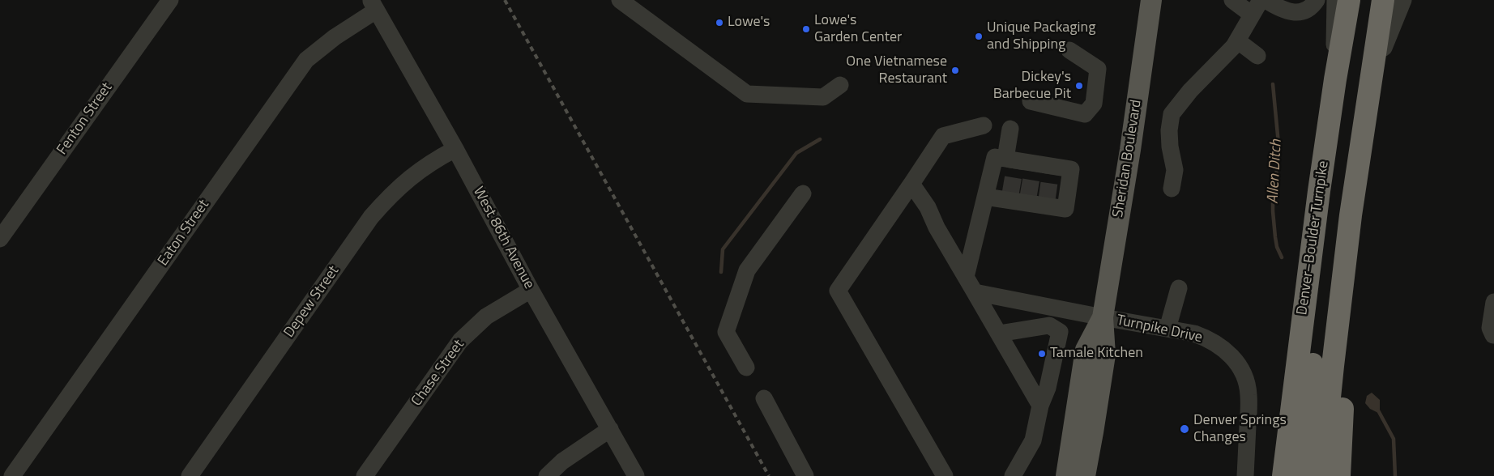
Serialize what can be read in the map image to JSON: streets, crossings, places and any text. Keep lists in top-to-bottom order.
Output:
{
  "streets": {
    "highway": ["Denver–Boulder Turnpike"],
    "main road": ["Sheridan Boulevard"],
    "street": [
      "Fenton Street",
      "Eaton Street",
      "West 86th Avenue",
      "Depew Street",
      "Turnpike Drive",
      "Chase Street"
    ]
  },
  "crossings": [
    ["Sheridan Boulevard", "Turnpike Drive"],
    ["Eaton Street", "West 86th Avenue"],
    ["West 86th Avenue", "Depew Street"],
    ["West 86th Avenue", "Chase Street"]
  ],
  "water": ["Allen Ditch"],
  "places": [
    "Lowe's",
    "Lowe's Garden Center",
    "Unique Packaging and Shipping",
    "One Vietnamese Restaurant",
    "Dickey's Barbecue Pit",
    "Tamale Kitchen",
    "Denver Springs Changes"
  ]
}
